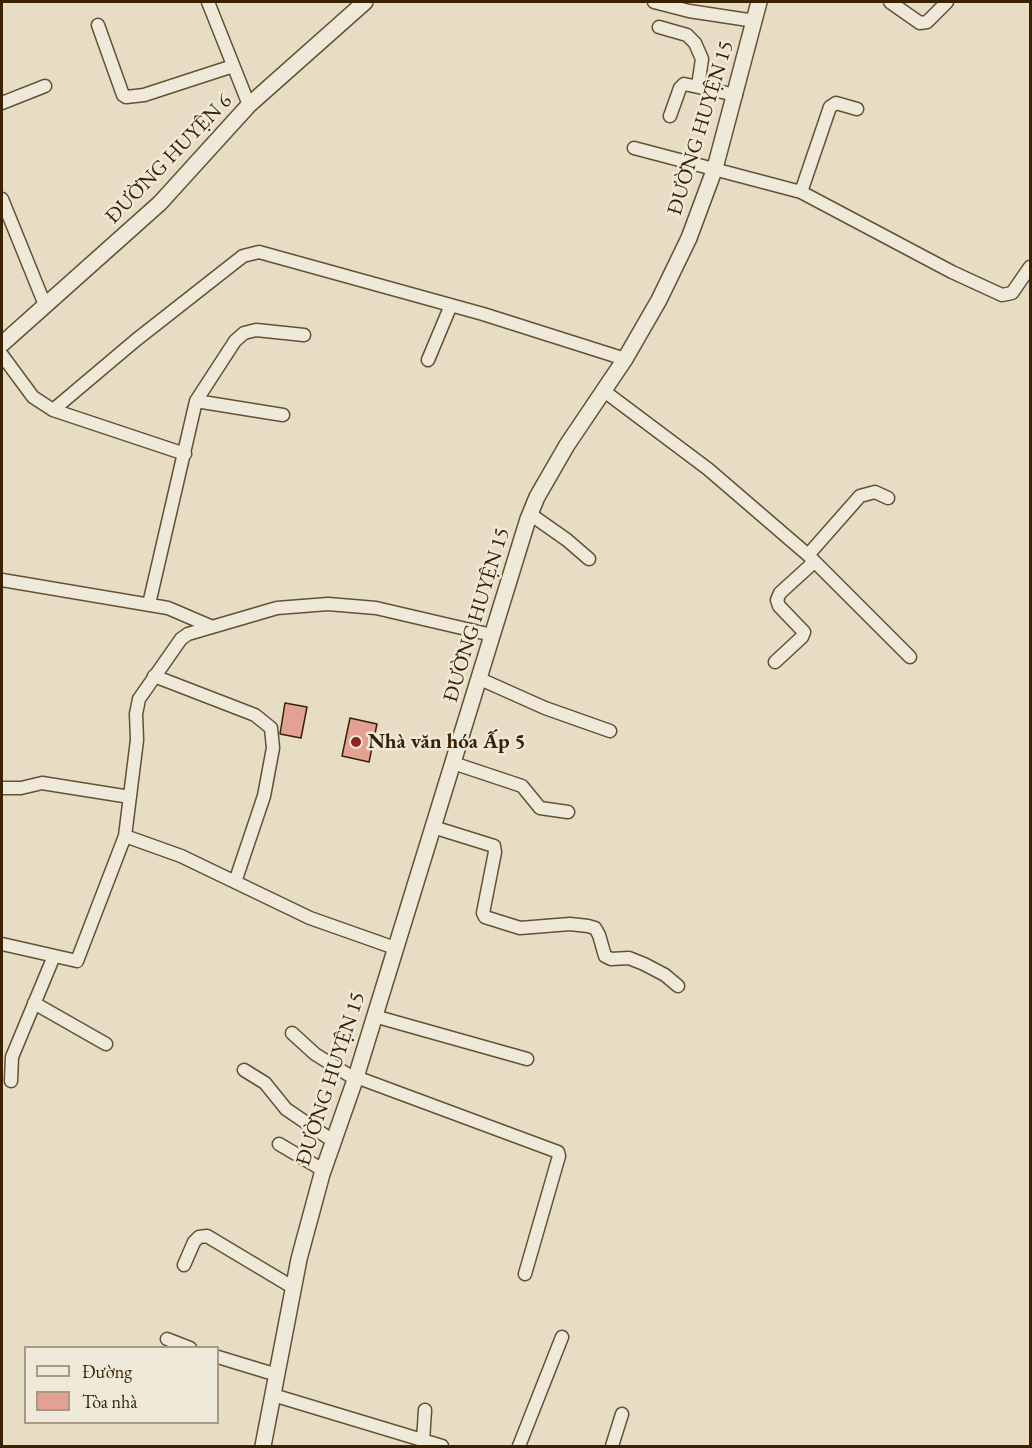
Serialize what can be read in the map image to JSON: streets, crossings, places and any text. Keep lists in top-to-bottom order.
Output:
{
  "streets": {
    "street": ["ĐƯỜNG HUYỆN 15", "ĐƯỜNG HUYỆN 6"]
  },
  "places": ["Nhà văn hóa Ấp 5"],
  "legend": ["Đường", "Tòa nhà"]
}
